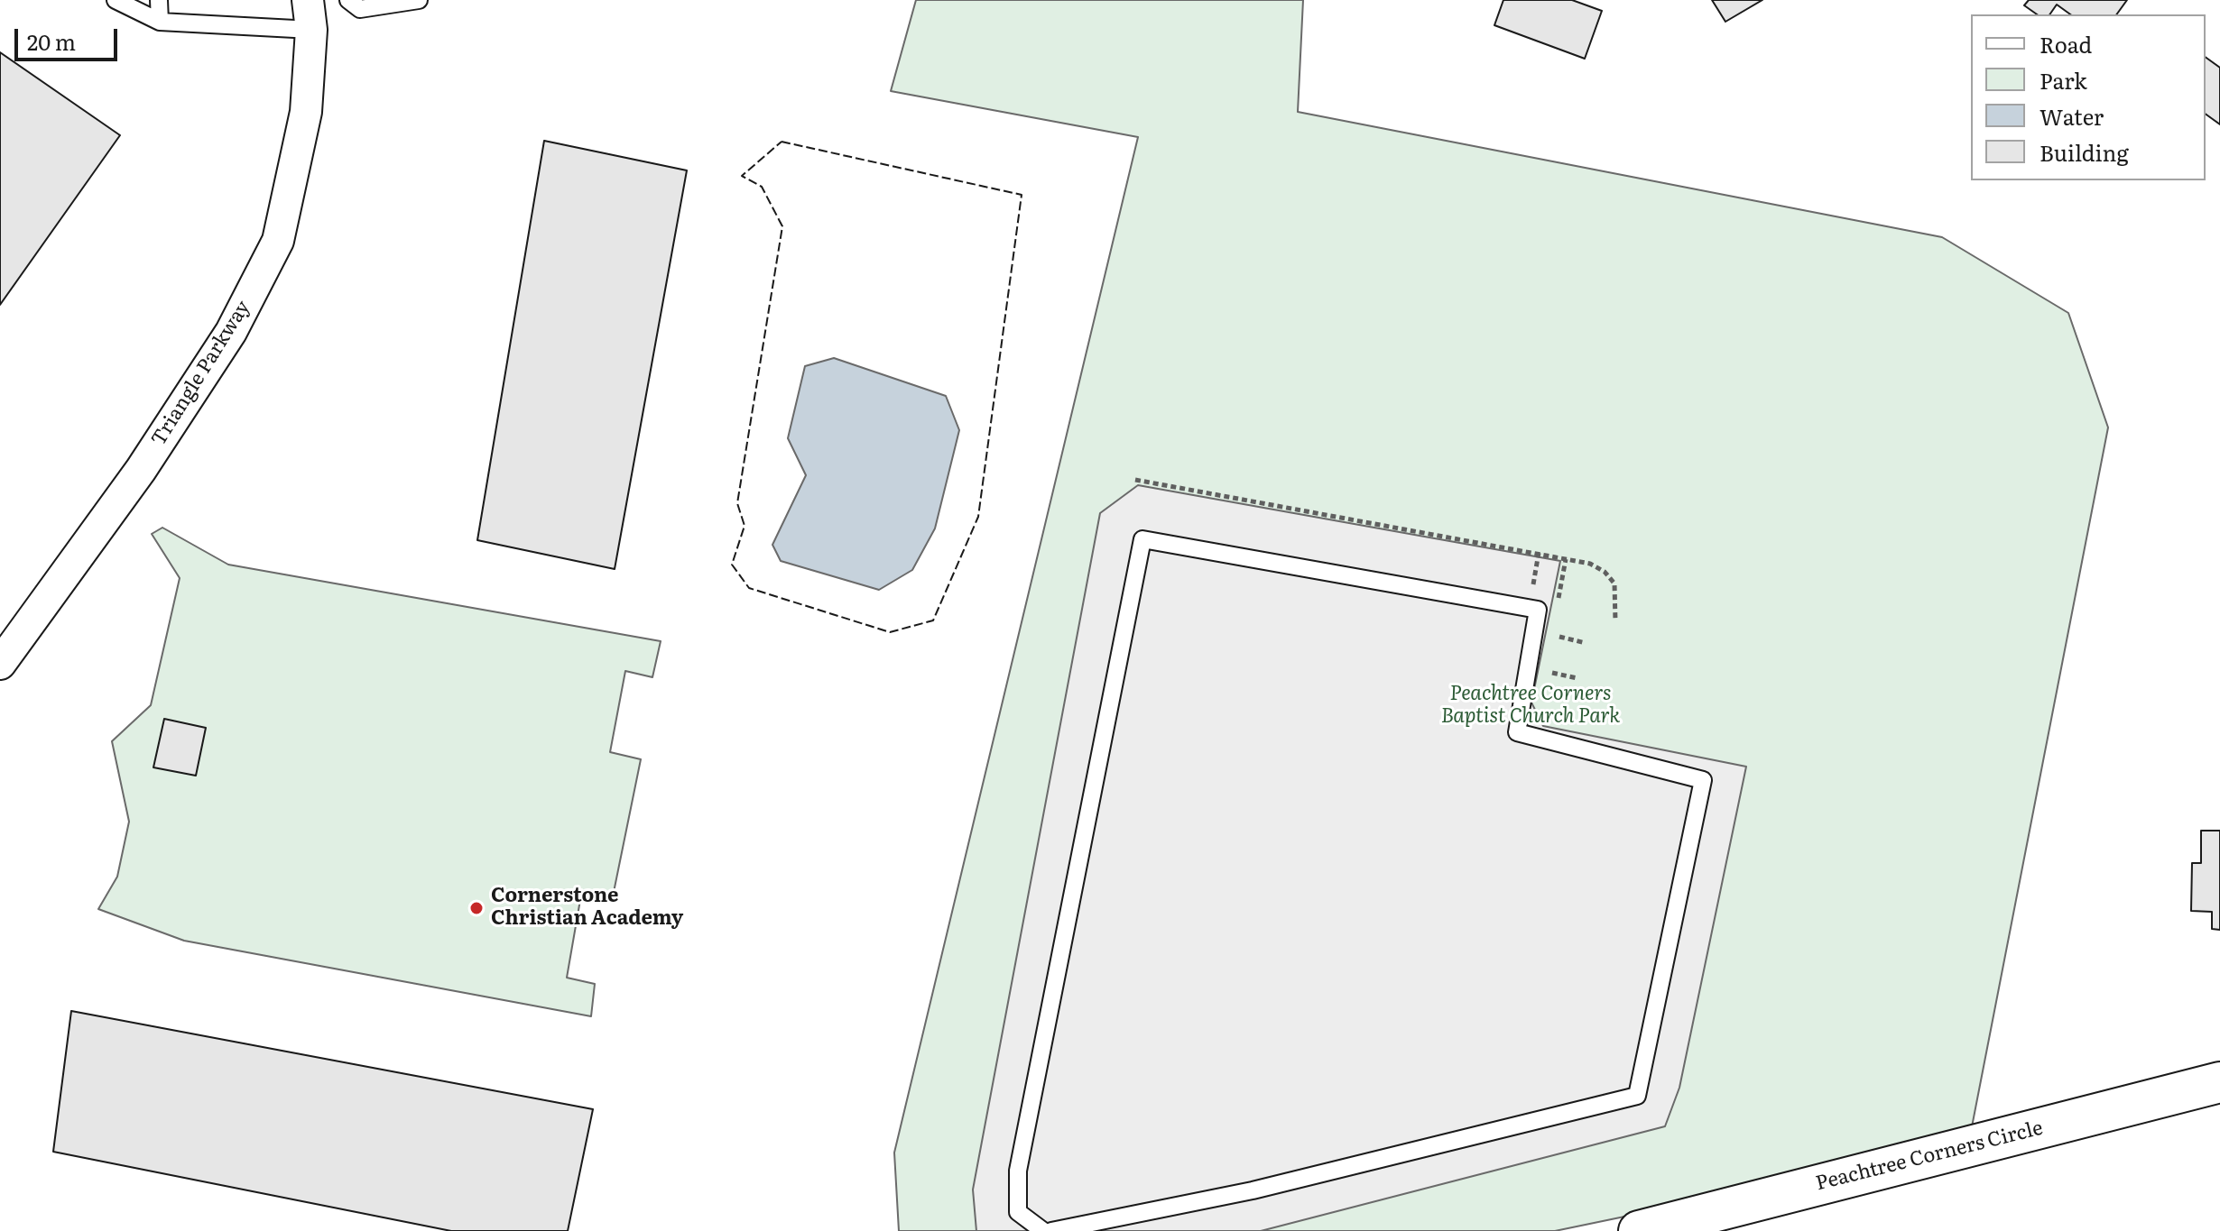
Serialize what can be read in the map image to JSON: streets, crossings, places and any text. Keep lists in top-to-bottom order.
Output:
{
  "streets": {
    "street": ["Triangle Parkway", "Peachtree Corners Circle"]
  },
  "parks": ["Peachtree Corners Baptist Church Park"],
  "places": ["Cornerstone Christian Academy"],
  "legend": [
    "Road",
    "Park",
    "Water",
    "Building"
  ],
  "scale_bar": "20 m"
}
